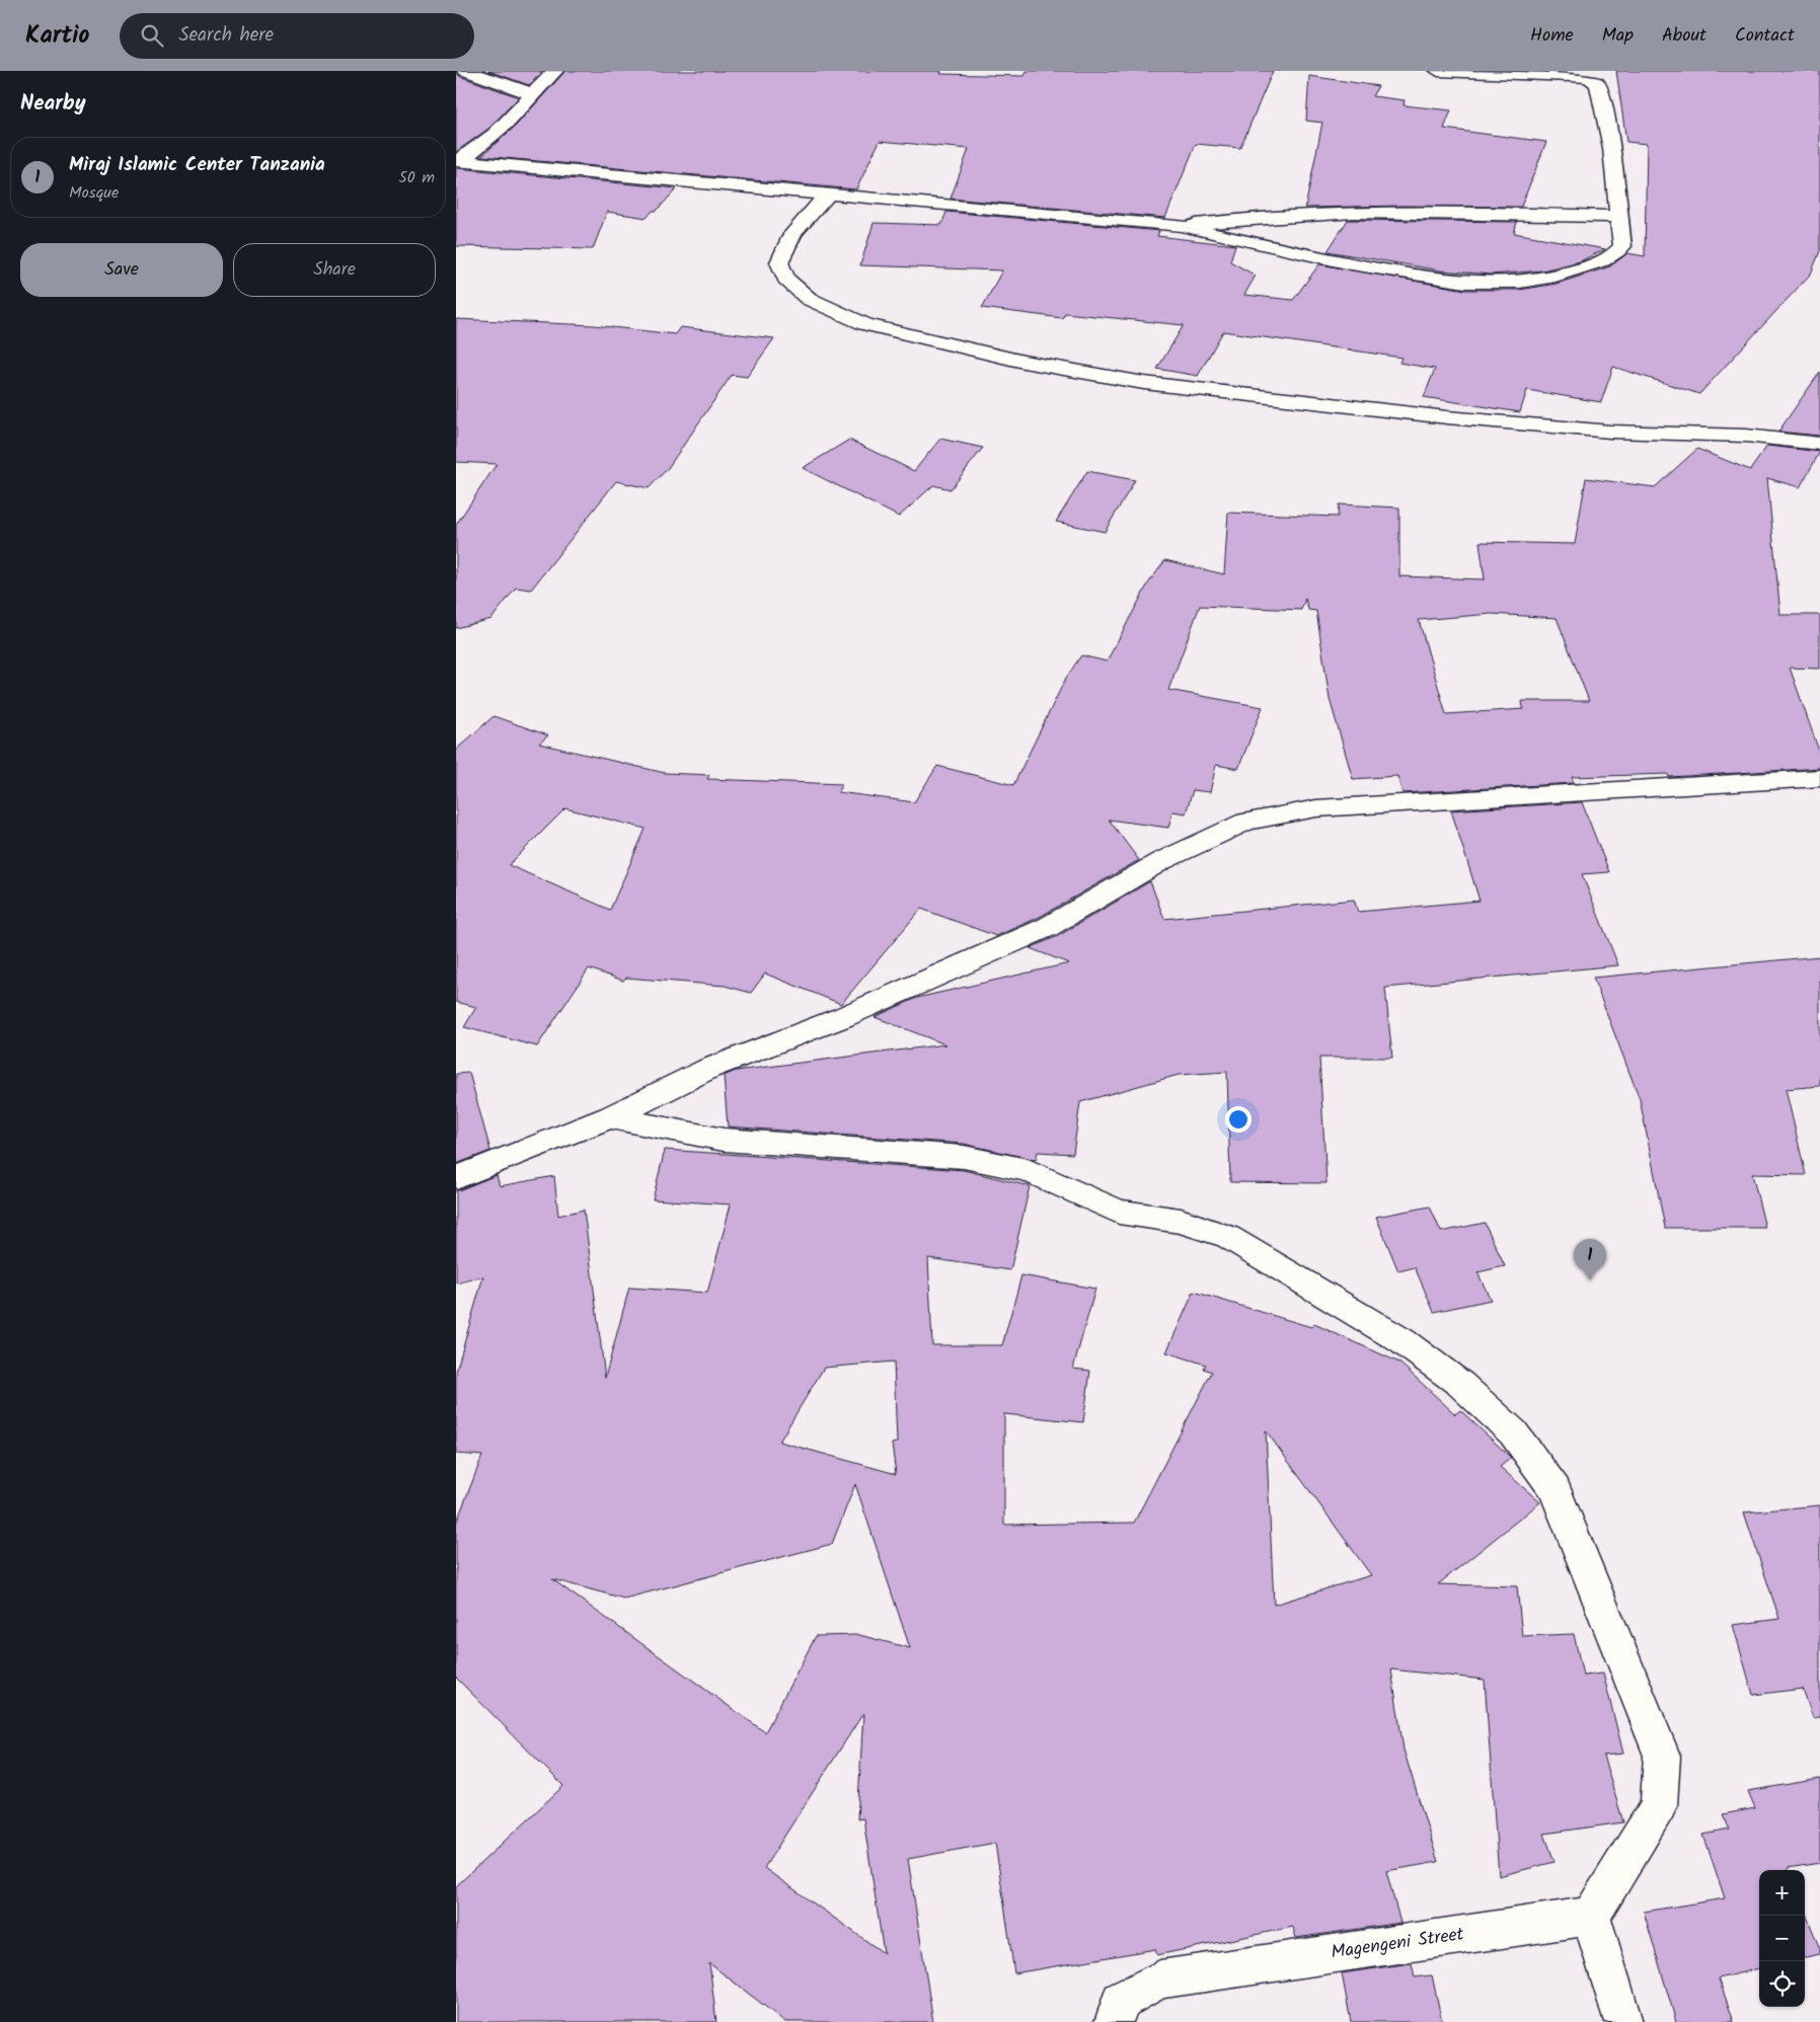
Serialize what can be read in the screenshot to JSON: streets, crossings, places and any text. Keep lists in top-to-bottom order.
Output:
{
  "streets": {
    "street": ["Magengeni Street"]
  },
  "page": {
    "header": "Kartio",
    "search": "Search here",
    "nav": [
      "Home",
      "Map",
      "About",
      "Contact"
    ],
    "heading": "Nearby",
    "list": [
      {
        "mark": "1",
        "name": "Miraj Islamic Center Tanzania",
        "note": "Mosque",
        "value": "50 m"
      }
    ],
    "buttons": ["Save", "Share"],
    "pins": "1",
    "map_buttons": ["+", "−"]
  }
}
